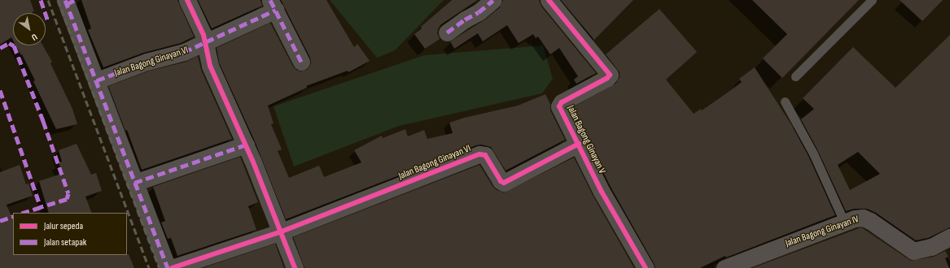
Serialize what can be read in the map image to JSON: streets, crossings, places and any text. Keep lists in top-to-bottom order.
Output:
{
  "streets": {
    "street": ["Jalan Bagong Ginayan VI", "Jalan Bagong Ginayan V", "Jalan Bagong Ginayan IV"]
  },
  "crossings": [
    ["Jalan Bagong Ginayan VI", "Jalan Bagong Ginayan V"]
  ],
  "legend": ["Jalur sepeda", "Jalan setapak"],
  "north": "bottom right"
}
